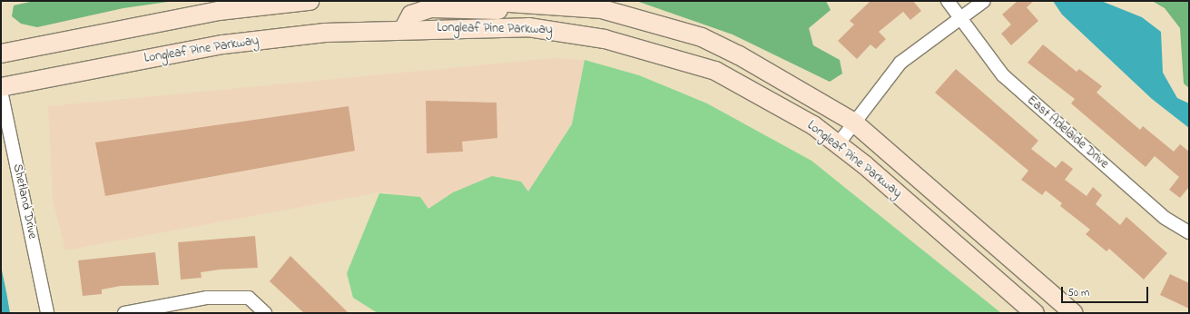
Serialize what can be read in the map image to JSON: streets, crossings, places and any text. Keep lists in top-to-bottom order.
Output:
{
  "streets": {
    "main road": ["Longleaf Pine Parkway"],
    "street": ["East Adelaide Drive", "Shetland Drive"]
  },
  "scale_bar": "50 m"
}
